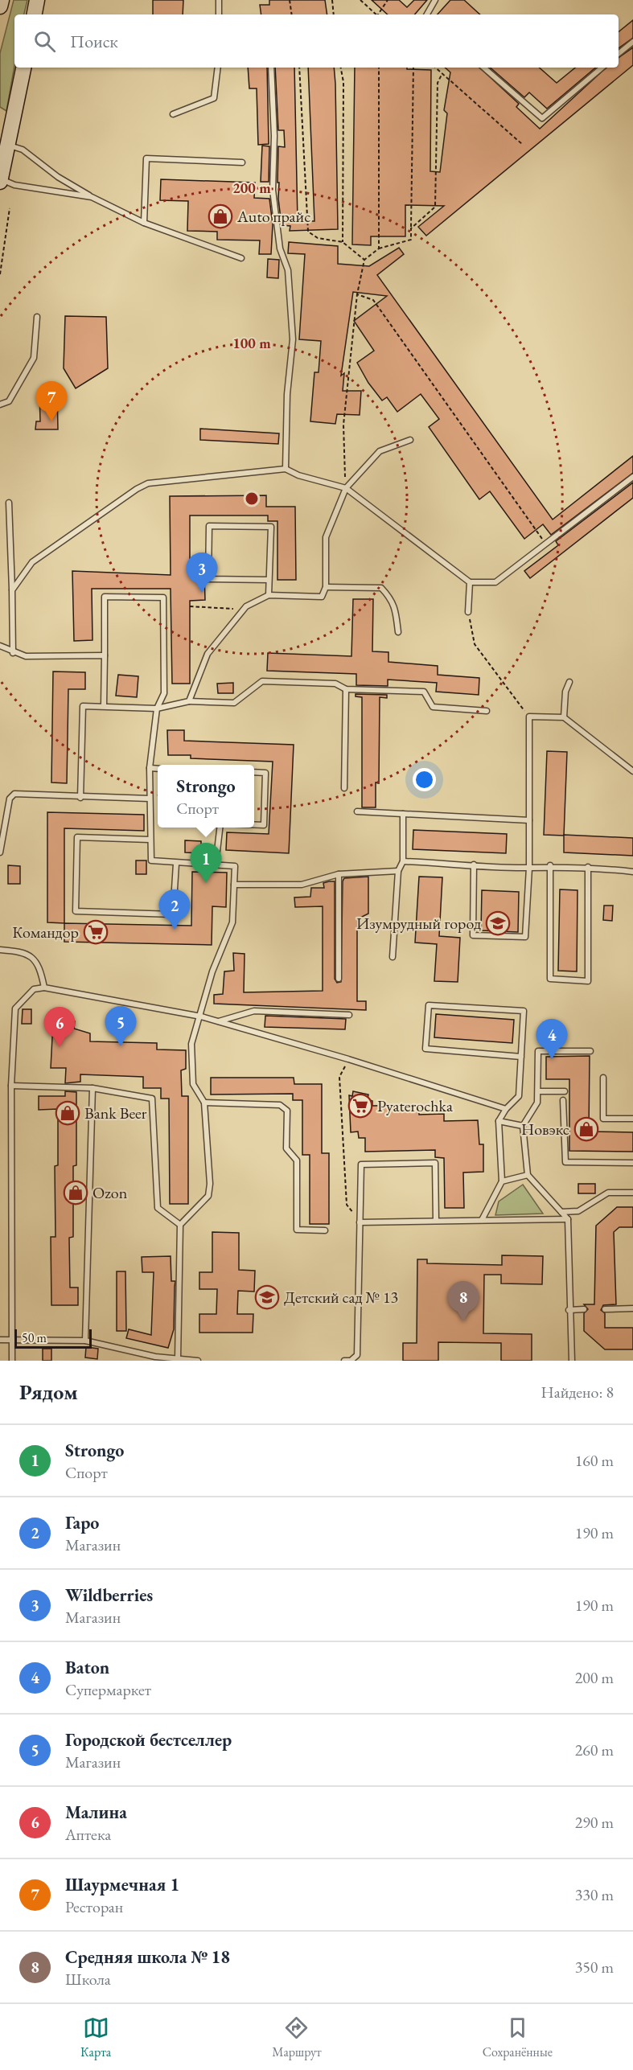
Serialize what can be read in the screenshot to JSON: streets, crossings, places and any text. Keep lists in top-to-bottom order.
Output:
{
  "places": {
    "shop": [
      "Auto прайс",
      "Bank Beer",
      "Новэкс",
      "Ozon"
    ],
    "school or university": ["Изумрудный город", "Детский сад № 13"],
    "supermarket": ["Командор", "Pyaterochka"]
  },
  "scale_bar": "50 m",
  "page": {
    "search": "Поиск",
    "pins": [
      "7",
      "3",
      "1",
      "2",
      "5",
      "6",
      "4",
      "8"
    ],
    "popup": ["Strongo", "Спорт"],
    "scale": "50 m",
    "heading": ["Рядом", "Найдено: 8"],
    "list": [
      {
        "mark": "1",
        "name": "Strongo",
        "note": "Спорт",
        "value": "160 m"
      },
      {
        "mark": "2",
        "name": "Гаро",
        "note": "Магазин",
        "value": "190 m"
      },
      {
        "mark": "3",
        "name": "Wildberries",
        "note": "Магазин",
        "value": "190 m"
      },
      {
        "mark": "4",
        "name": "Baton",
        "note": "Супермаркет",
        "value": "200 m"
      },
      {
        "mark": "5",
        "name": "Городской бестселлер",
        "note": "Магазин",
        "value": "260 m"
      },
      {
        "mark": "6",
        "name": "Малина",
        "note": "Аптека",
        "value": "290 m"
      },
      {
        "mark": "7",
        "name": "Шаурмечная 1",
        "note": "Ресторан",
        "value": "330 m"
      },
      {
        "mark": "8",
        "name": "Средняя школа № 18",
        "note": "Школа",
        "value": "350 m"
      }
    ],
    "nav": ["Карта", "Маршрут", "Сохранённые"]
  },
  "rings": ["200 m", "100 m"]
}
